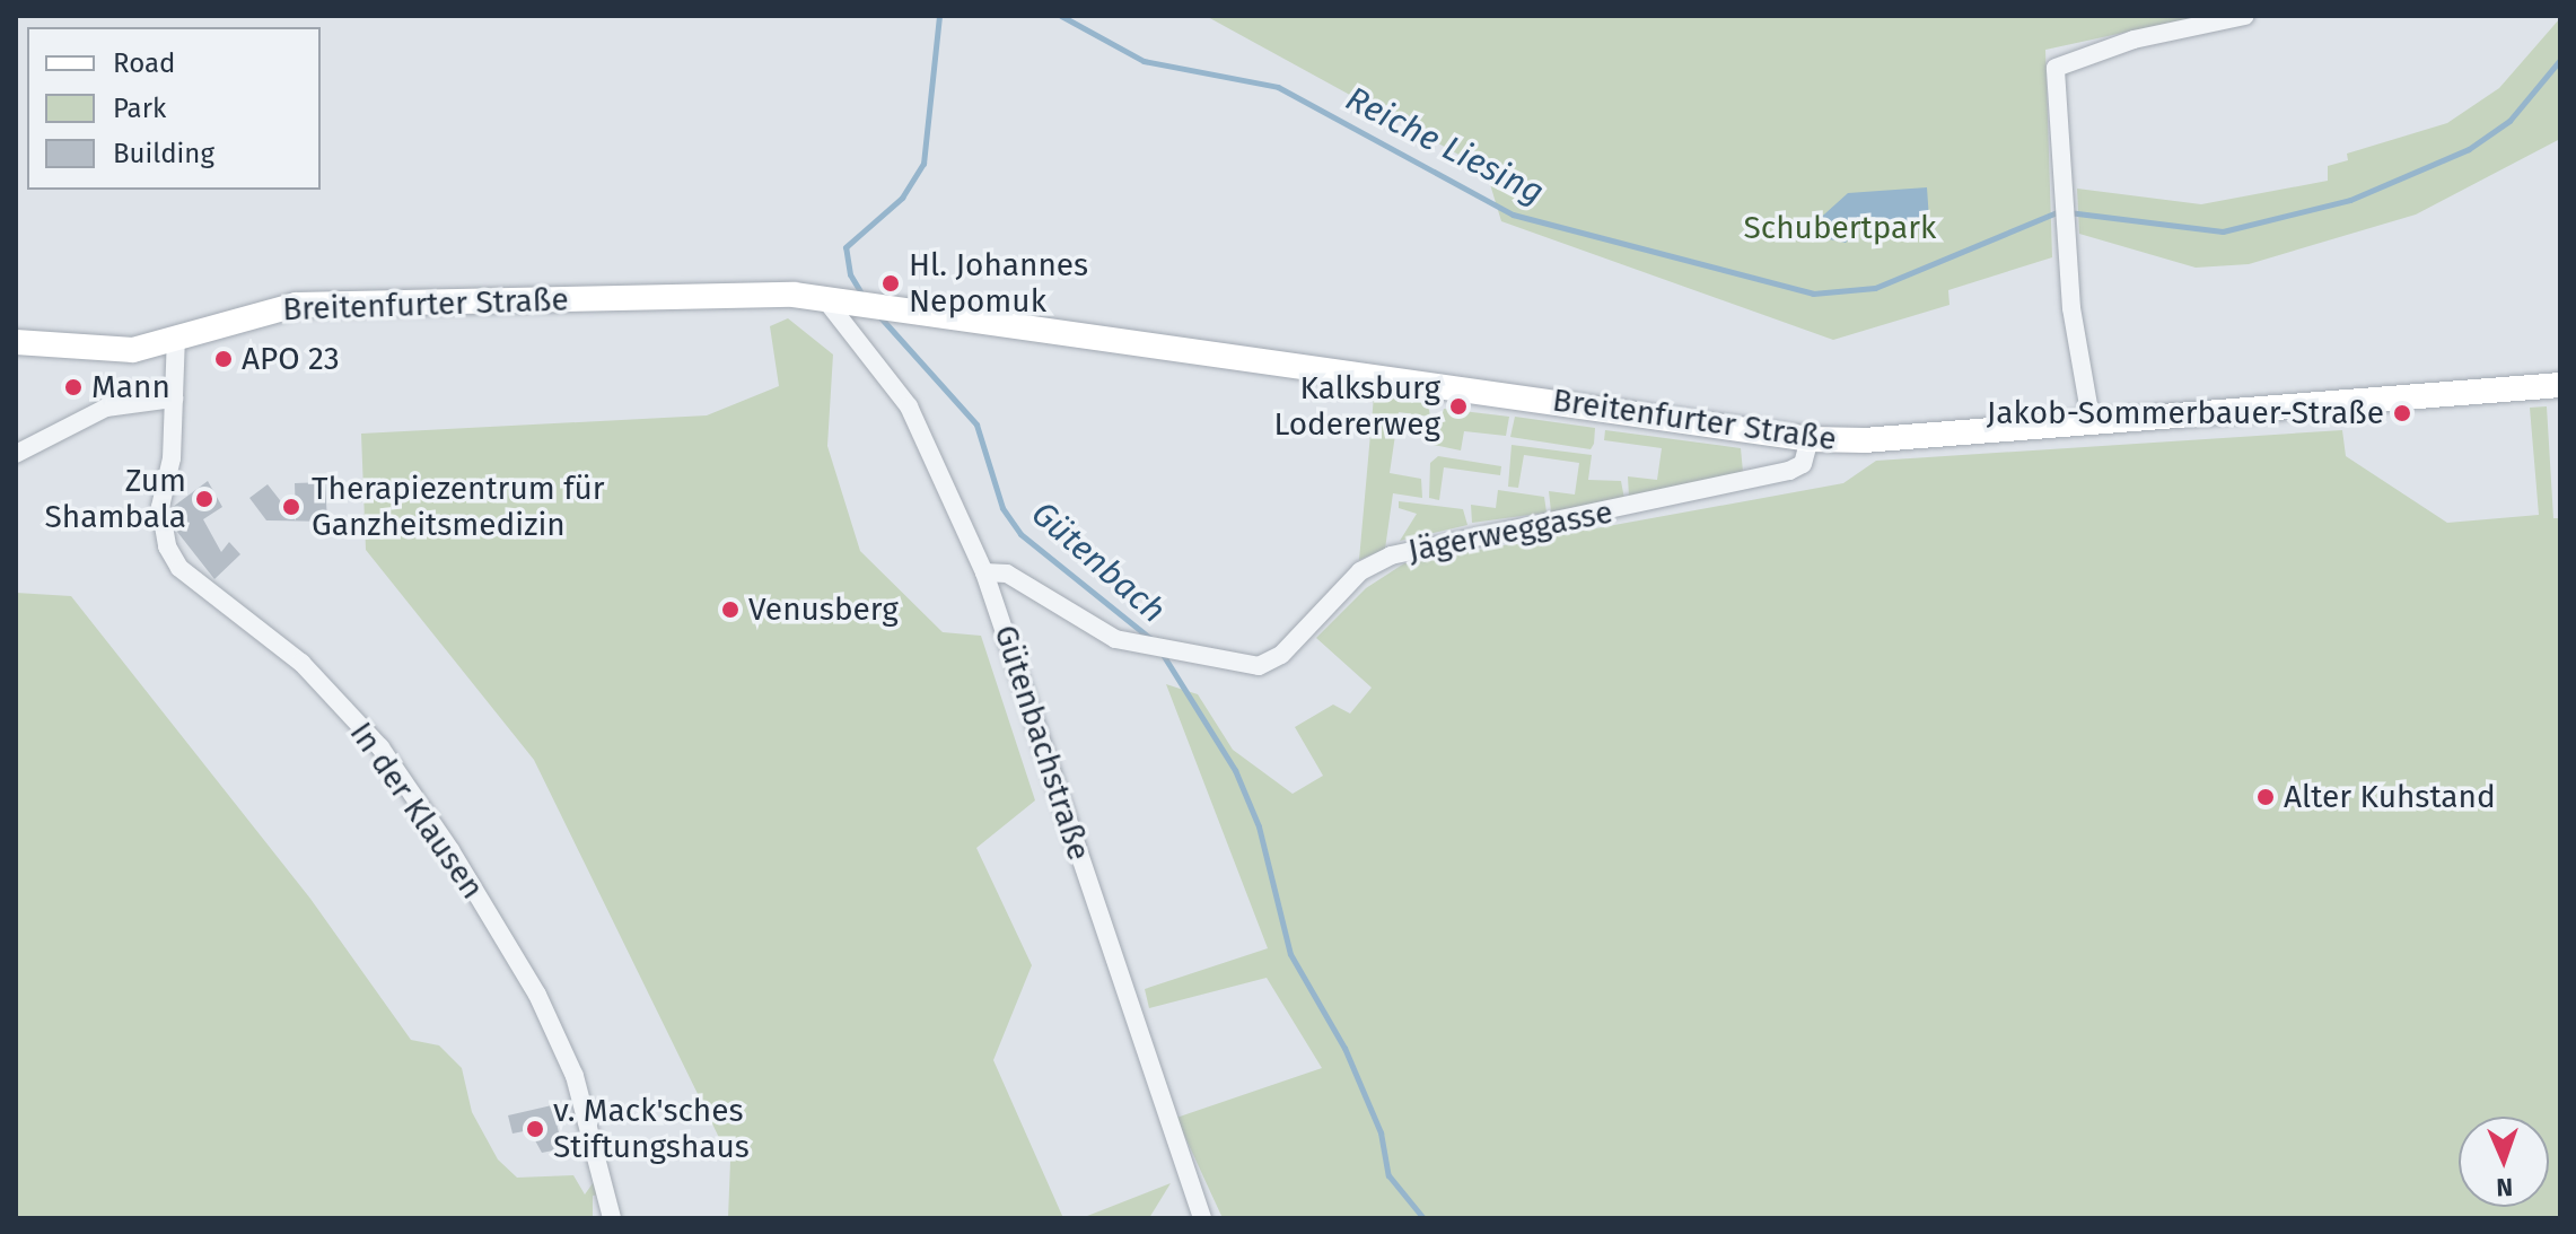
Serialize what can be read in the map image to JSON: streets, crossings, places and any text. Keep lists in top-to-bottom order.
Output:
{
  "streets": {
    "main road": ["Breitenfurter Straße"],
    "street": ["Jägerweggasse", "Gütenbachstraße", "In der Klausen"]
  },
  "crossings": [
    ["Breitenfurter Straße", "Jägerweggasse"],
    ["Breitenfurter Straße", "Gütenbachstraße"],
    ["Breitenfurter Straße", "In der Klausen"],
    ["Jägerweggasse", "Gütenbachstraße"]
  ],
  "water": ["Reiche Liesing", "Gütenbach"],
  "parks": ["Schubertpark"],
  "places": [
    "Hl. Johannes Nepomuk",
    "APO 23",
    "Mann",
    "Kalksburg Lodererweg",
    "Jakob-Sommerbauer-Straße",
    "Zum Shambala",
    "Therapiezentrum für Ganzheitsmedizin",
    "Venusberg",
    "Alter Kuhstand",
    "v. Mack'sches Stiftungshaus"
  ],
  "legend": ["Road", "Park", "Building"],
  "north": "bottom"
}
